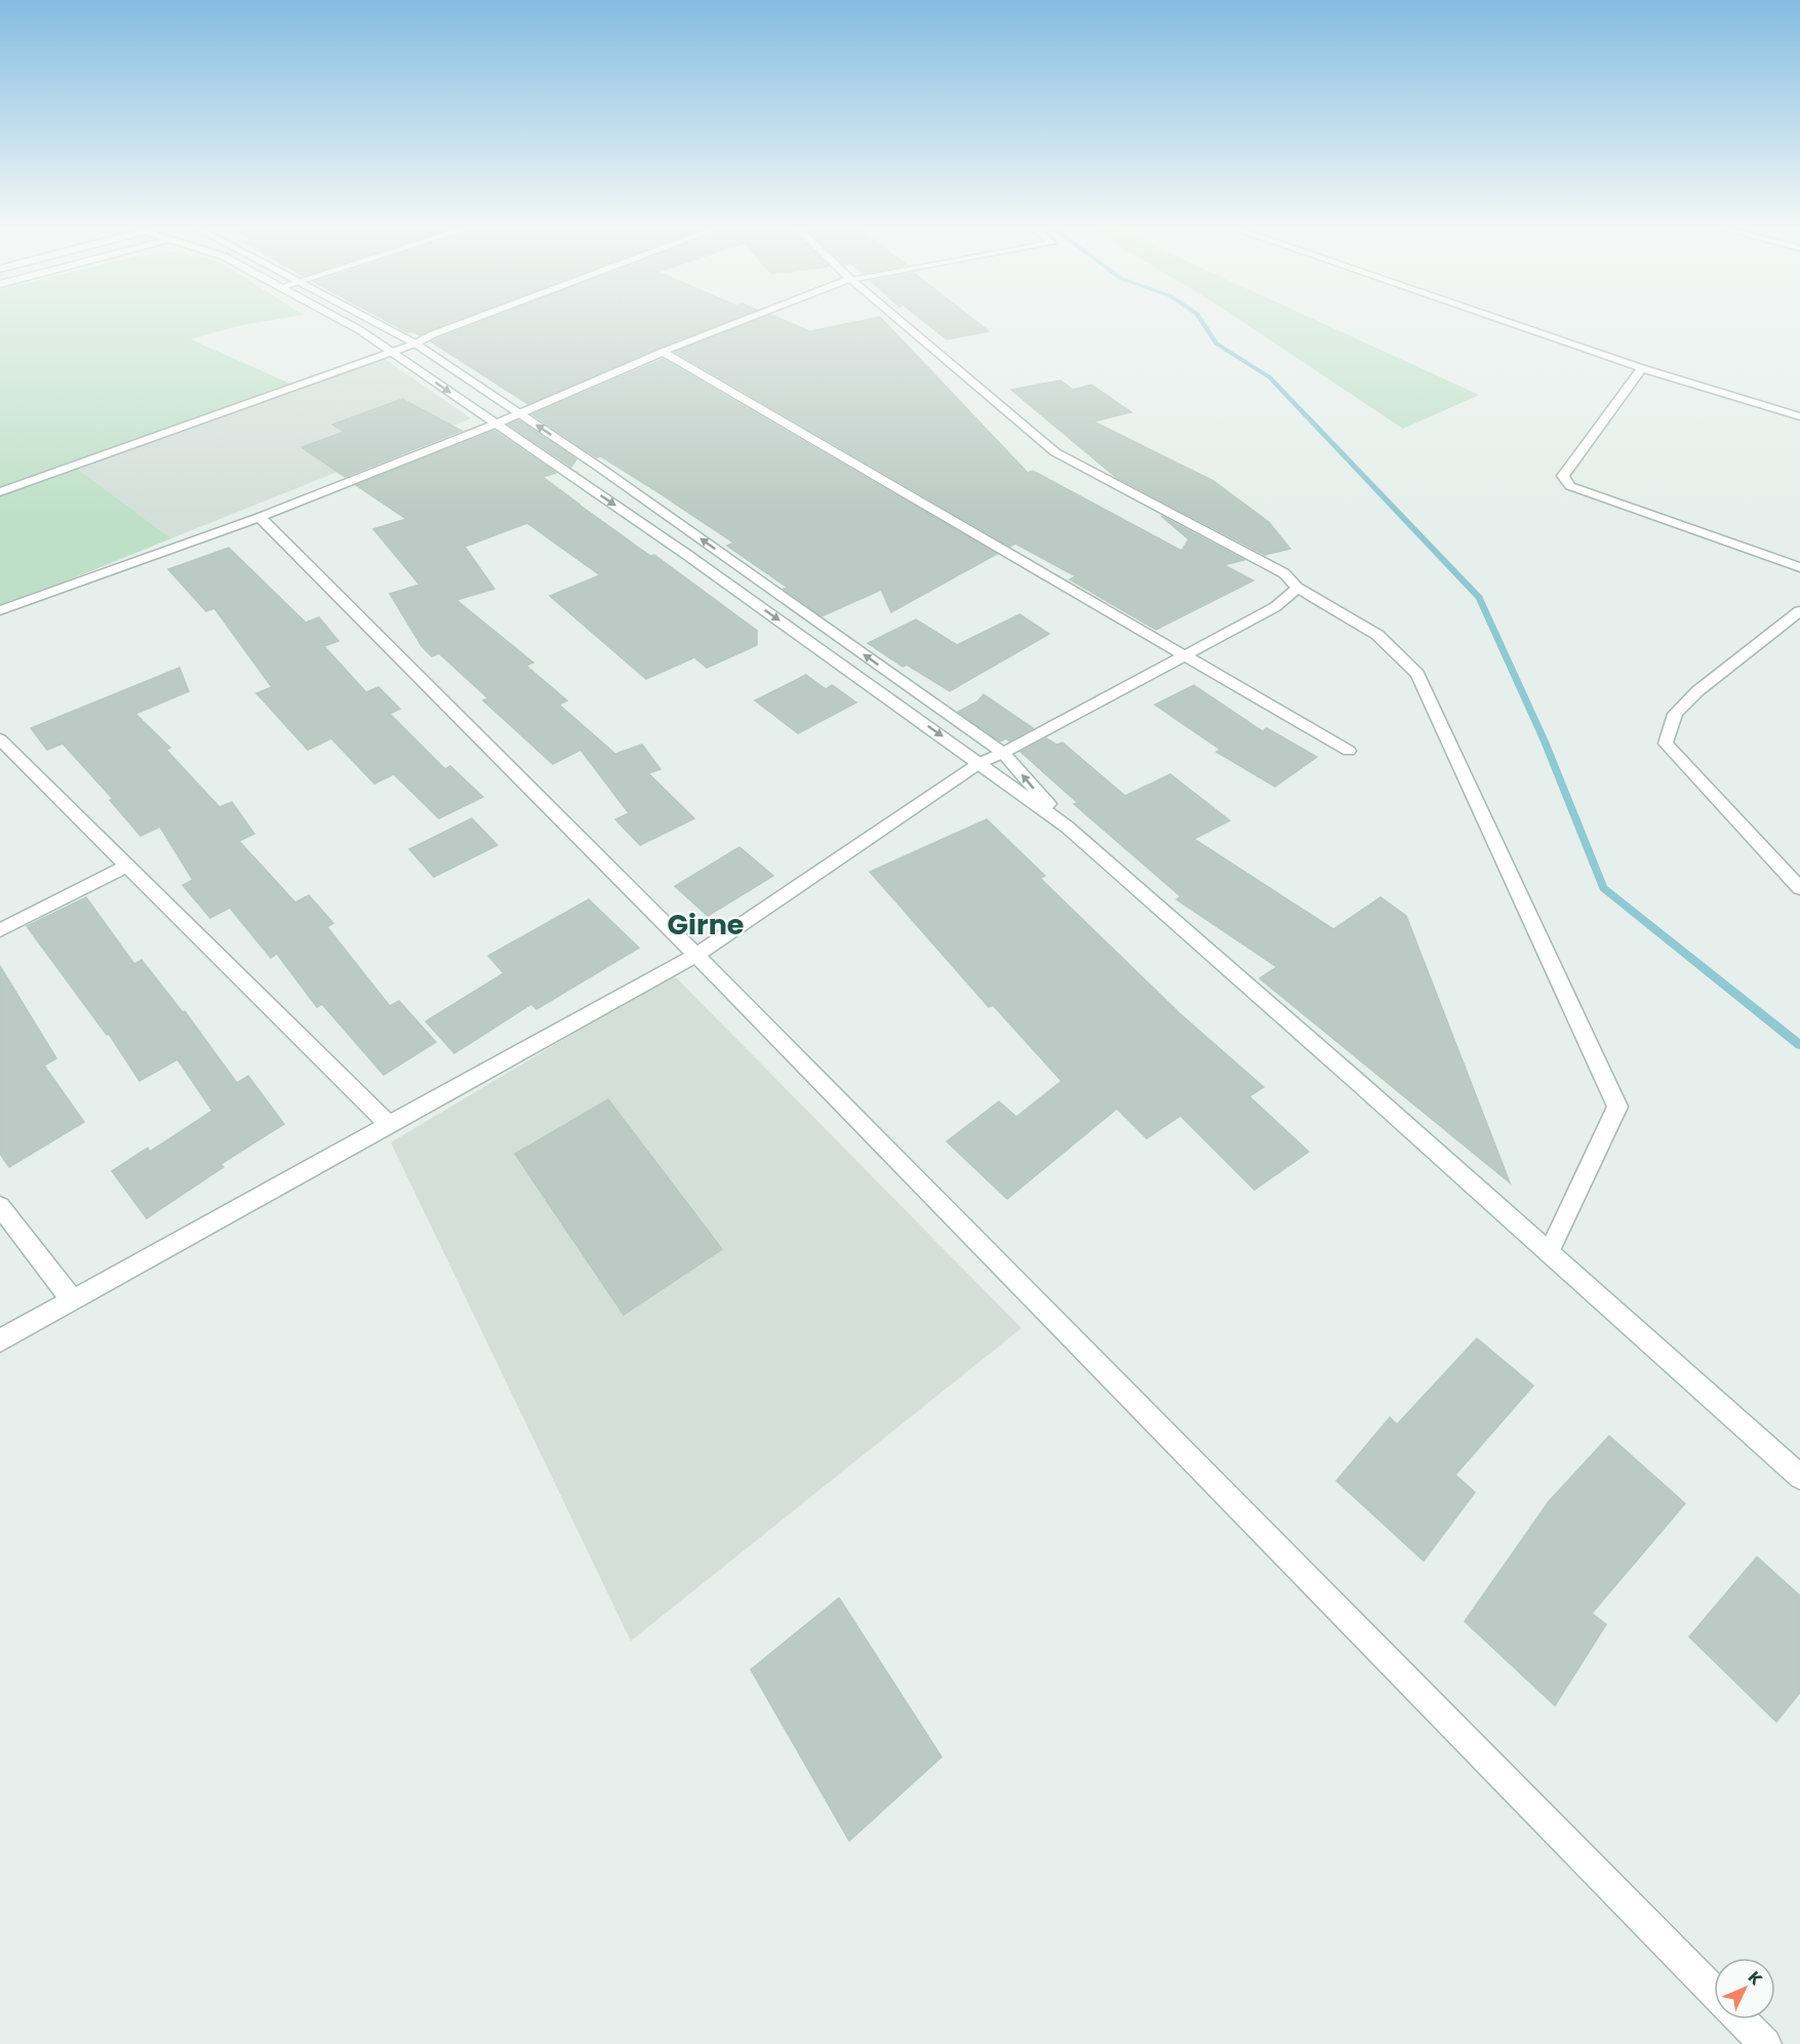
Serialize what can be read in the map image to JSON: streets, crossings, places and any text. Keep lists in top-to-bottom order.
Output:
{
  "districts": ["Girne"],
  "north": "top right"
}
